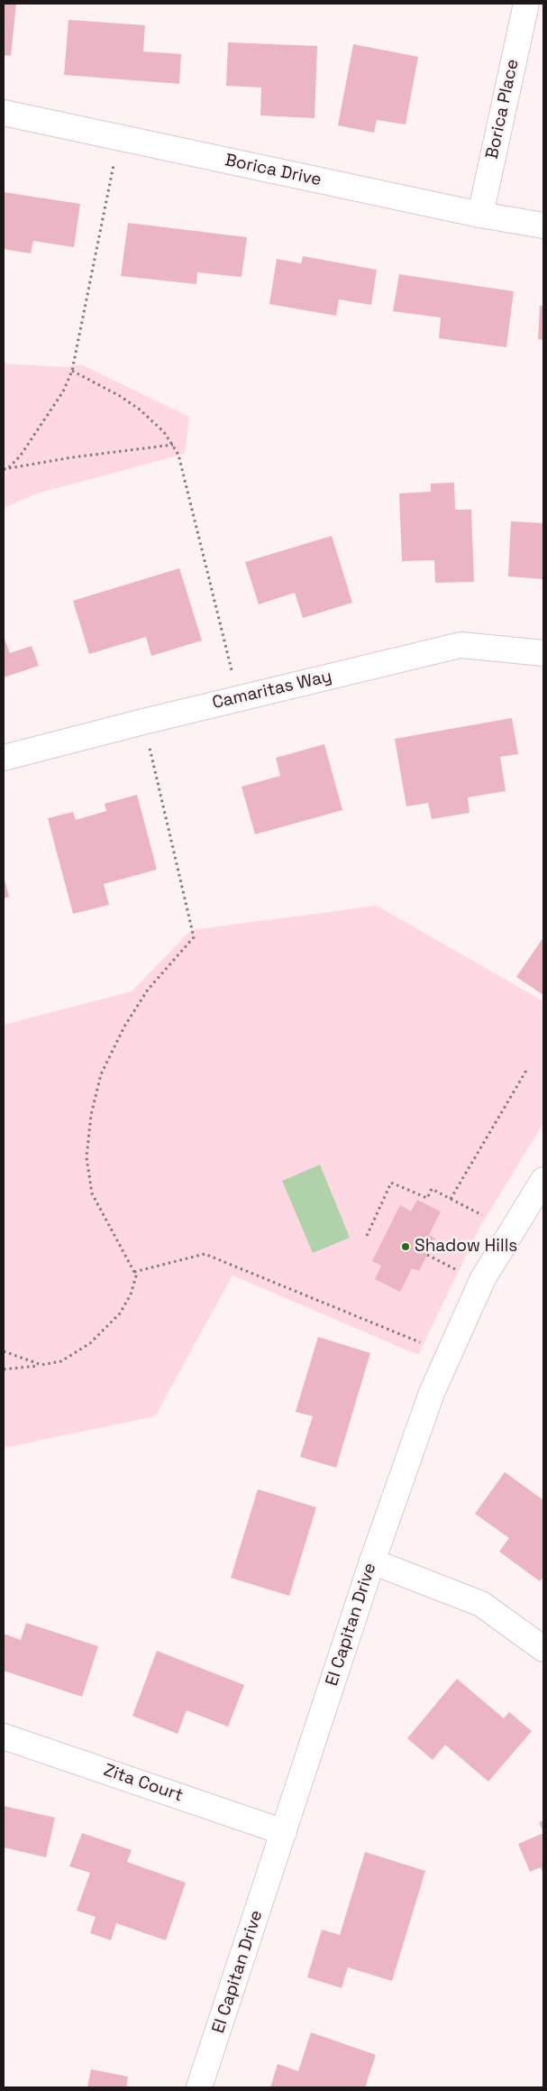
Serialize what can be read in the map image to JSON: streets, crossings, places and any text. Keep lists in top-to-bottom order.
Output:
{
  "streets": {
    "street": [
      "Borica Place",
      "Borica Drive",
      "Camaritas Way",
      "El Capitan Drive",
      "Zita Court"
    ]
  },
  "crossings": [
    ["Borica Place", "Borica Drive"],
    ["El Capitan Drive", "Zita Court"]
  ],
  "places": ["Shadow Hills"]
}
